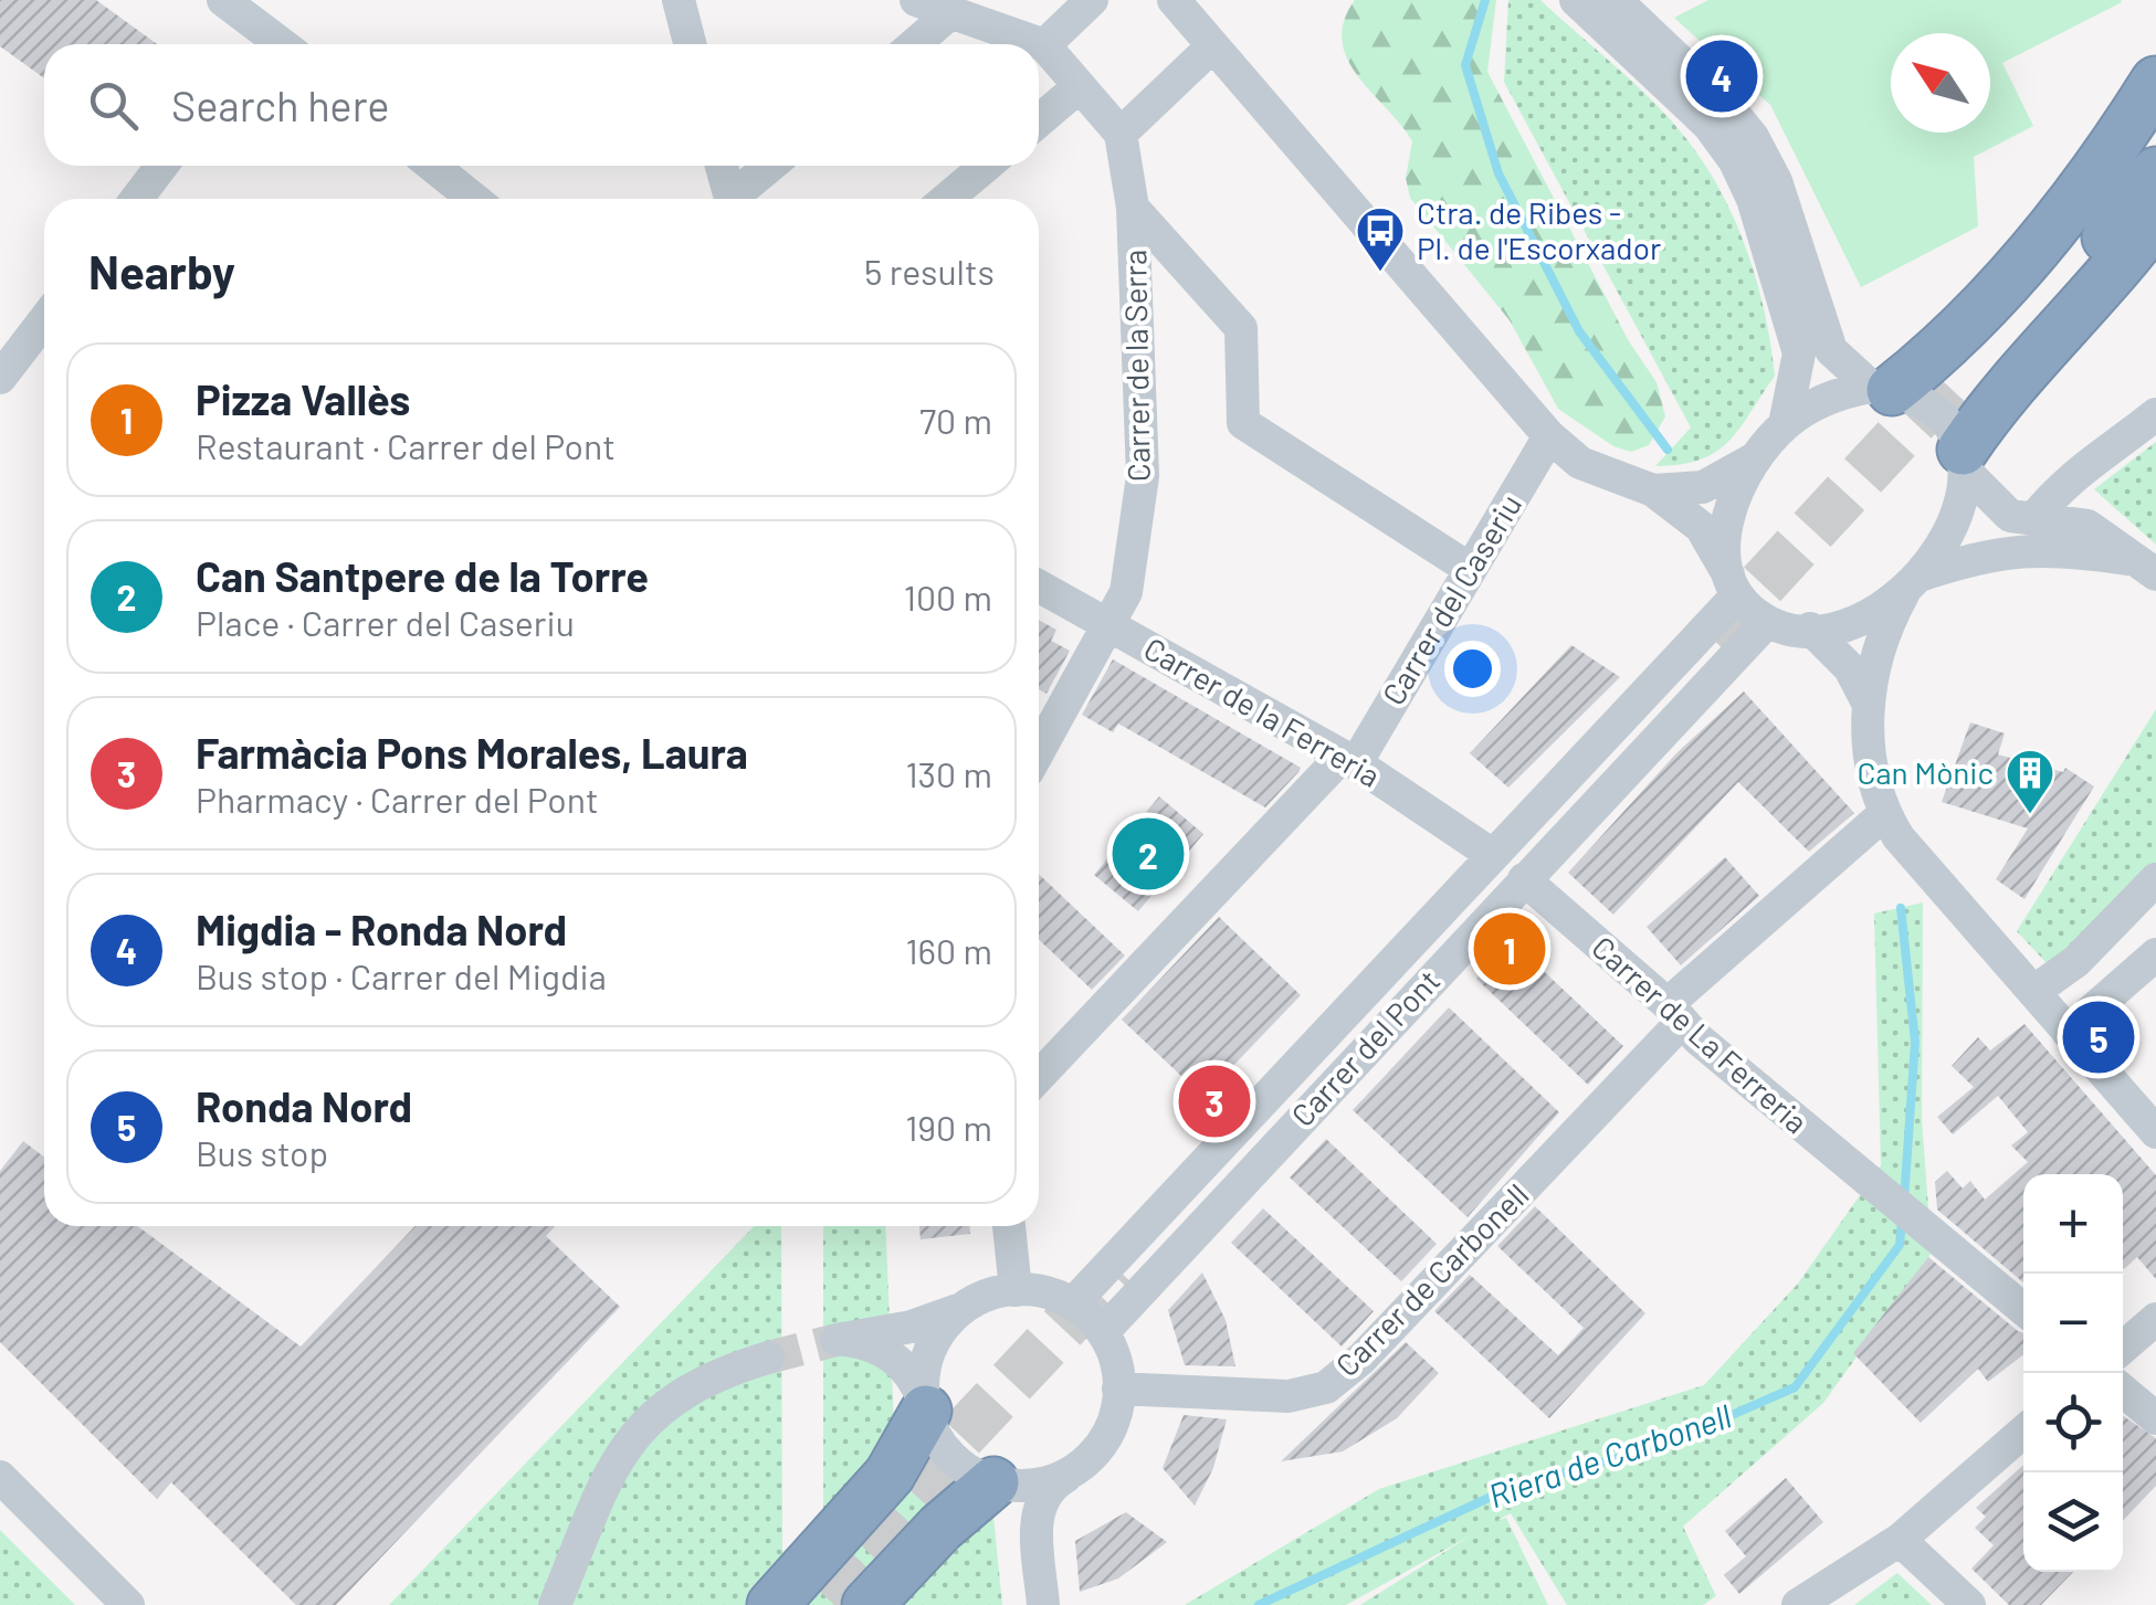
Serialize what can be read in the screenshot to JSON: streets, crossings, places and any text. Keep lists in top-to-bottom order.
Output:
{
  "streets": {
    "street": [
      "Carrer de la Serra",
      "Carrer del Caseriu",
      "Carrer de la Ferreria",
      "Carrer de La Ferreria",
      "Carrer del Pont",
      "Carrer de Carbonell"
    ]
  },
  "crossings": [
    ["Carrer de la Serra", "Carrer de la Ferreria"],
    ["Carrer del Caseriu", "Carrer de la Ferreria"],
    ["Carrer de la Ferreria", "Carrer del Pont"],
    ["Carrer de La Ferreria", "Carrer del Pont"],
    ["Carrer de La Ferreria", "Carrer de Carbonell"],
    ["Carrer del Pont", "Carrer de Carbonell"]
  ],
  "water": ["Riera de Carbonell"],
  "places": {
    "bus stop": ["Ctra. de Ribes - Pl. de l'Escorxador"],
    "building": ["Can Mònic"]
  },
  "north": "top left",
  "page": {
    "pins": [
      "4",
      "2",
      "1",
      "5",
      "3"
    ],
    "search": "Search here",
    "heading": ["Nearby", "5 results"],
    "list": [
      {
        "mark": "1",
        "name": "Pizza Vallès",
        "note": "Restaurant · Carrer del Pont",
        "value": "70 m"
      },
      {
        "mark": "2",
        "name": "Can Santpere de la Torre",
        "note": "Place · Carrer del Caseriu",
        "value": "100 m"
      },
      {
        "mark": "3",
        "name": "Farmàcia Pons Morales, Laura",
        "note": "Pharmacy · Carrer del Pont",
        "value": "130 m"
      },
      {
        "mark": "4",
        "name": "Migdia - Ronda Nord",
        "note": "Bus stop · Carrer del Migdia",
        "value": "160 m"
      },
      {
        "mark": "5",
        "name": "Ronda Nord",
        "note": "Bus stop",
        "value": "190 m"
      }
    ],
    "map_buttons": ["+", "−"]
  }
}
